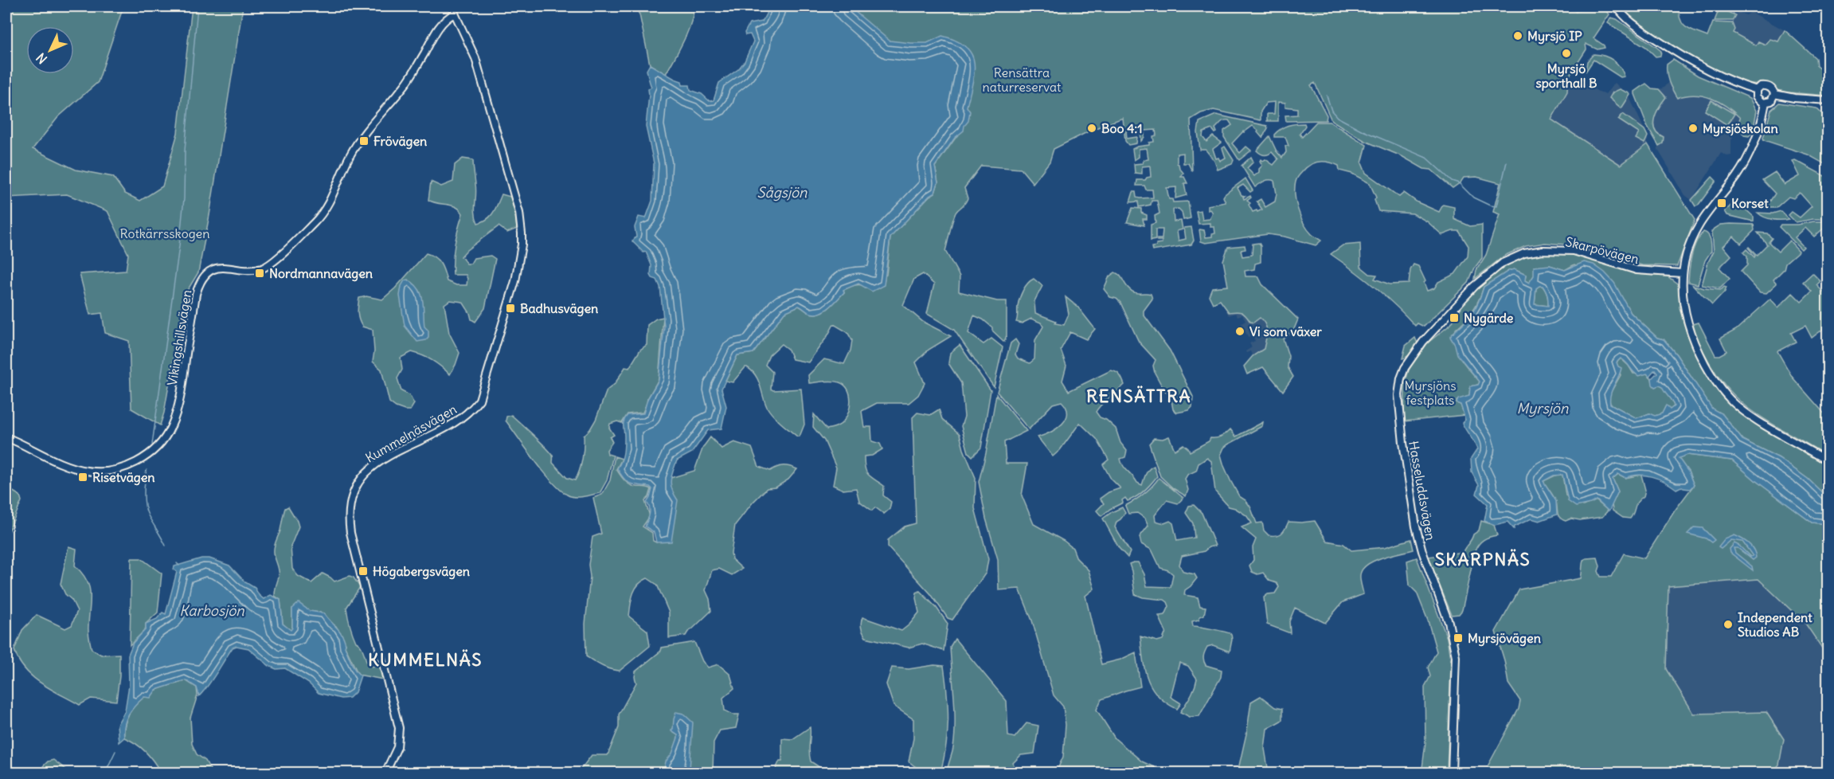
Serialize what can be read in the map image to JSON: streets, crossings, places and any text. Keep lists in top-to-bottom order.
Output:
{
  "streets": {
    "street": [
      "Skarpövägen",
      "Vikingshillsvägen",
      "Kummelnäsvägen",
      "Hasseluddsvägen"
    ]
  },
  "crossings": [
    ["Skarpövägen", "Hasseluddsvägen"],
    ["Vikingshillsvägen", "Kummelnäsvägen"]
  ],
  "districts": ["RENSÄTTRA", "SKARPNÄS", "KUMMELNÄS"],
  "water": ["Sågsjön", "Myrsjön", "Karbosjön"],
  "parks": ["Rensättra naturreservat", "Rotkärrsskogen", "Myrsjöns festplats"],
  "places": {
    "other": [
      "Myrsjö IP",
      "Myrsjö sporthall B",
      "Boo 4:1",
      "Myrsjöskolan",
      "Vi som växer",
      "Independent Studios AB"
    ],
    "transit": [
      "Frövägen",
      "Korset",
      "Nordmannavägen",
      "Badhusvägen",
      "Nygärde",
      "Risetvägen",
      "Högabergsvägen",
      "Myrsjövägen"
    ]
  },
  "north": "bottom left"
}
